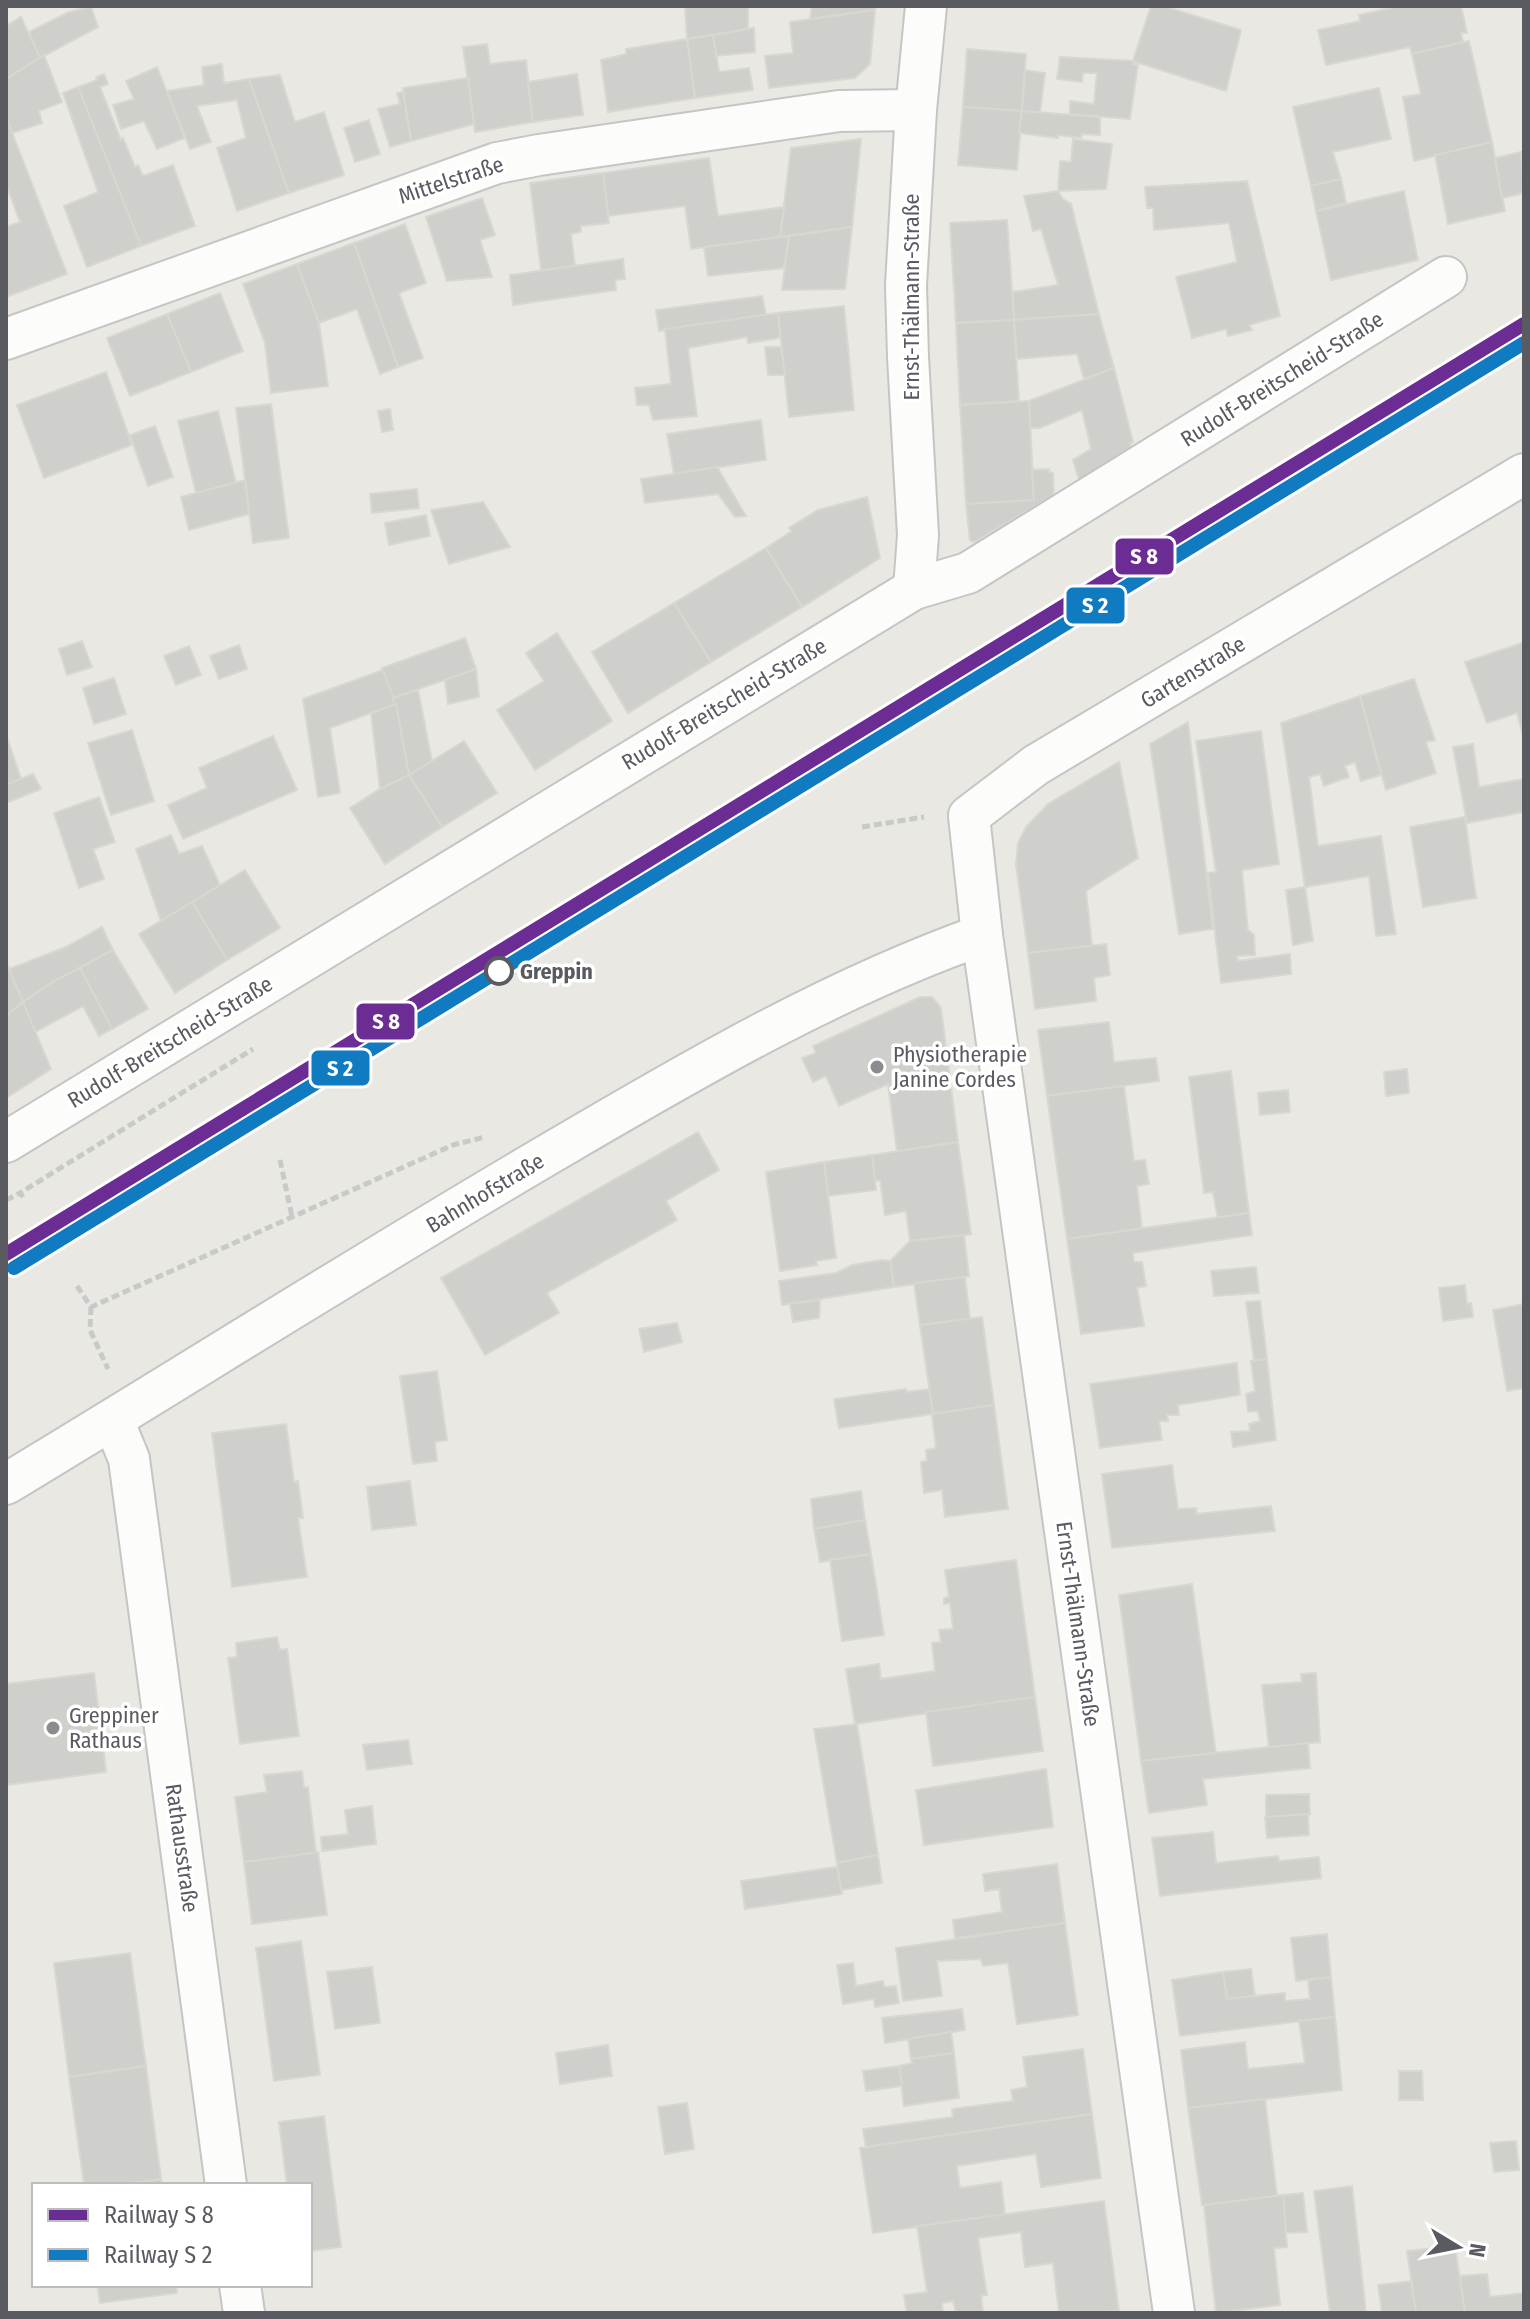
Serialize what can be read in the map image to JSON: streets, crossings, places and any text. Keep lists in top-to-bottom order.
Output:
{
  "streets": {
    "street": [
      "Mittelstraße",
      "Ernst-Thälmann-Straße",
      "Rudolf-Breitscheid-Straße",
      "Gartenstraße",
      "Bahnhofstraße",
      "Rathausstraße"
    ]
  },
  "crossings": [
    ["Mittelstraße", "Ernst-Thälmann-Straße"],
    ["Ernst-Thälmann-Straße", "Rudolf-Breitscheid-Straße"],
    ["Ernst-Thälmann-Straße", "Bahnhofstraße"],
    ["Bahnhofstraße", "Rathausstraße"]
  ],
  "places": ["Greppin", "Physiotherapie Janine Cordes", "Greppiner Rathaus"],
  "legend": ["Railway S 8", "Railway S 2"],
  "north": "right"
}
